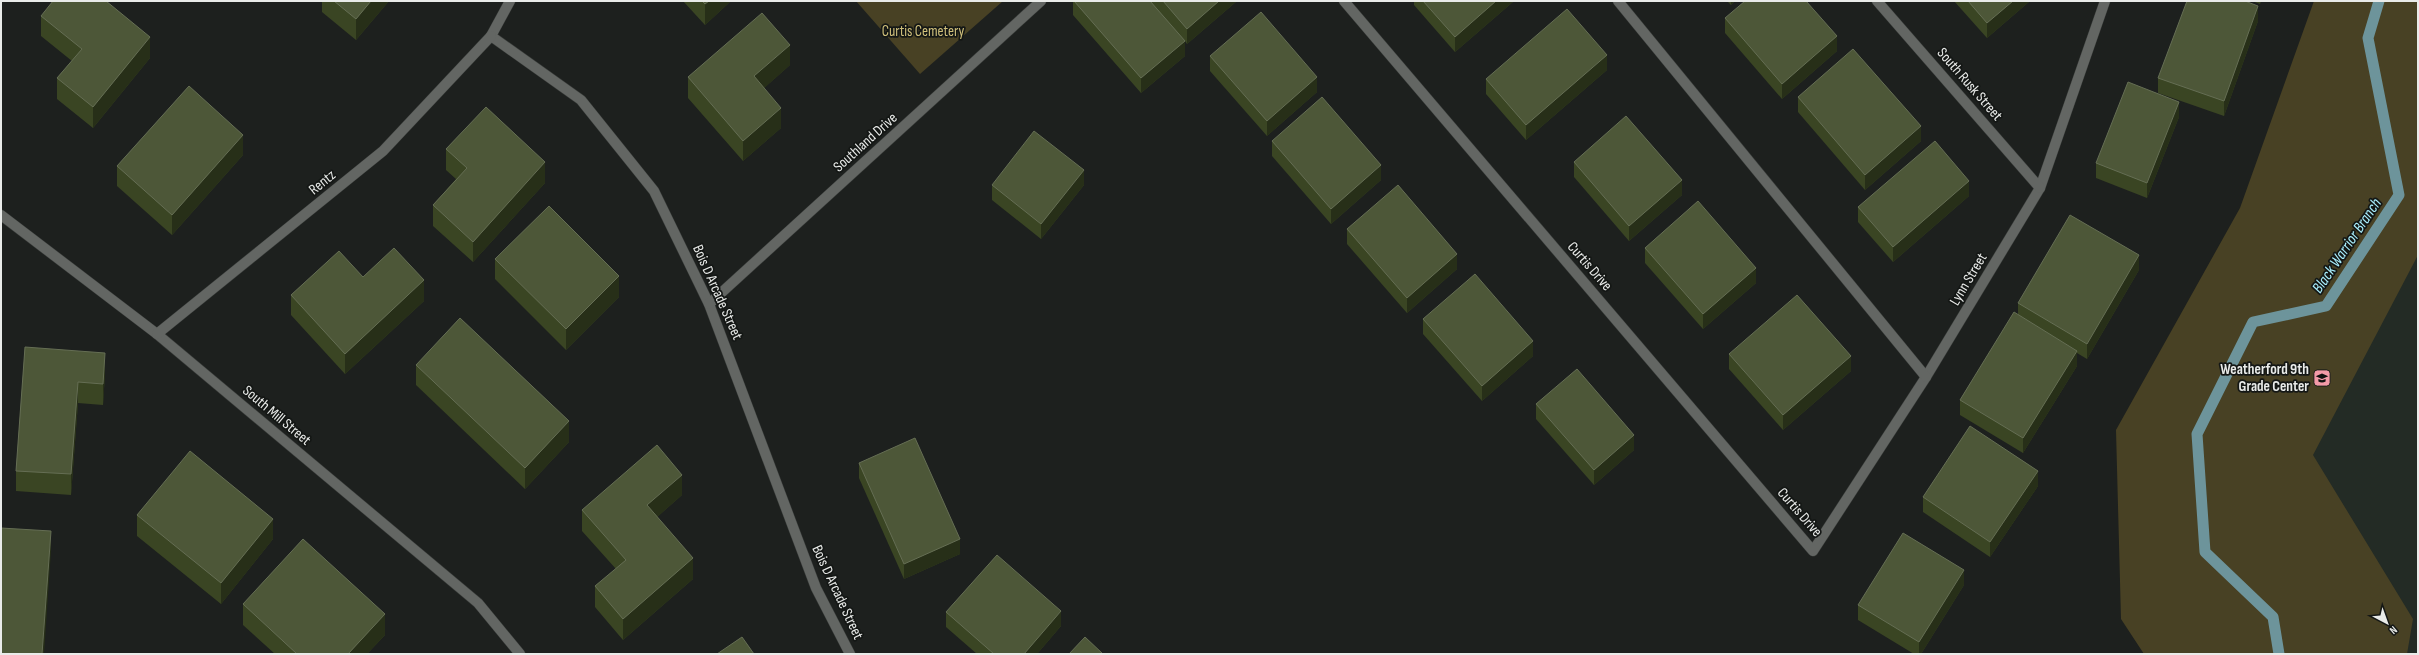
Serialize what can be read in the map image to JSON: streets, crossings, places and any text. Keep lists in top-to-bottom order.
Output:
{
  "streets": {
    "street": [
      "South Rusk Street",
      "Southland Drive",
      "Rentz",
      "Curtis Drive",
      "Lynn Street",
      "Bois D Arcade Street",
      "South Mill Street"
    ]
  },
  "crossings": [
    ["South Rusk Street", "Lynn Street"],
    ["Southland Drive", "Bois D Arcade Street"],
    ["Rentz", "Bois D Arcade Street"],
    ["Rentz", "South Mill Street"],
    ["Curtis Drive", "Lynn Street"]
  ],
  "water": ["Black Warrior Branch"],
  "parks": ["Curtis Cemetery"],
  "places": {
    "school or university": ["Weatherford 9th Grade Center"]
  },
  "north": "bottom right"
}
